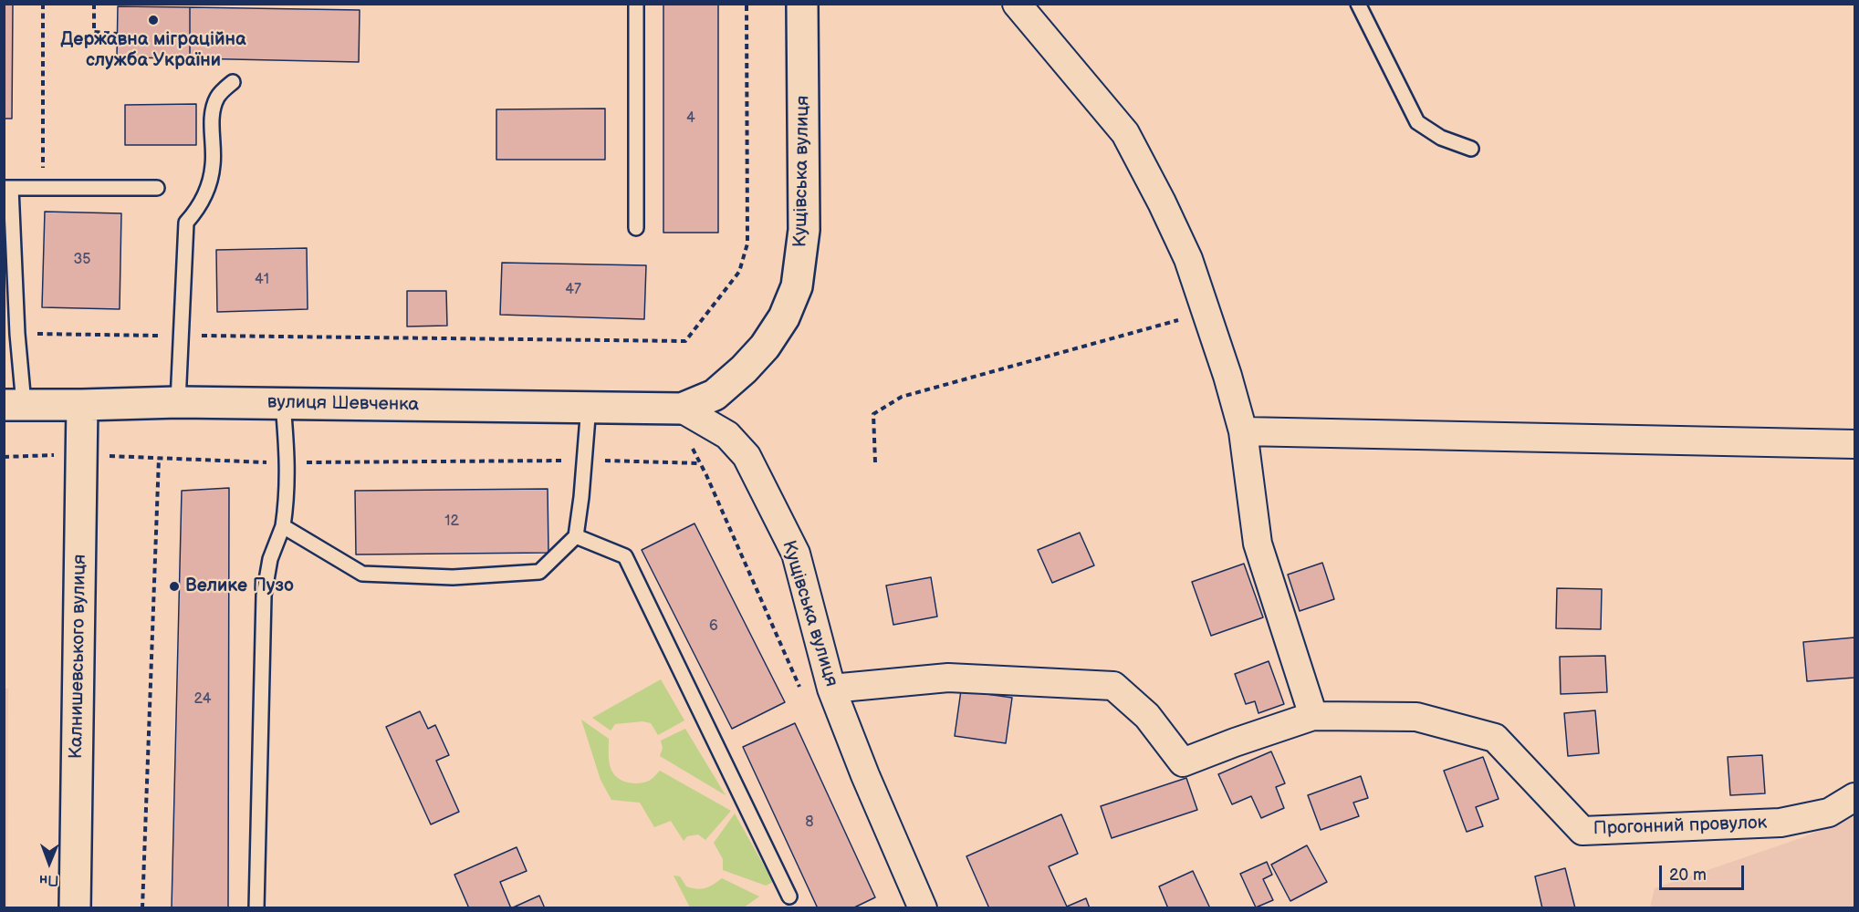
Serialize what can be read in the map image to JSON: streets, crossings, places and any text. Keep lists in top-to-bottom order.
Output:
{
  "streets": {
    "street": [
      "Кущівська вулиця",
      "вулиця Шевченка",
      "Калнишевського вулиця",
      "Прогонний провулок"
    ]
  },
  "crossings": [
    ["Кущівська вулиця", "вулиця Шевченка"],
    ["Кущівська вулиця", "Прогонний провулок"],
    ["вулиця Шевченка", "Калнишевського вулиця"]
  ],
  "places": ["Державна міграційна служба України", "Велике Пузо"],
  "house_numbers": [
    "4",
    "35",
    "41",
    "47",
    "12",
    "6",
    "24",
    "8"
  ],
  "scale_bar": "20 m",
  "north": "bottom"
}
